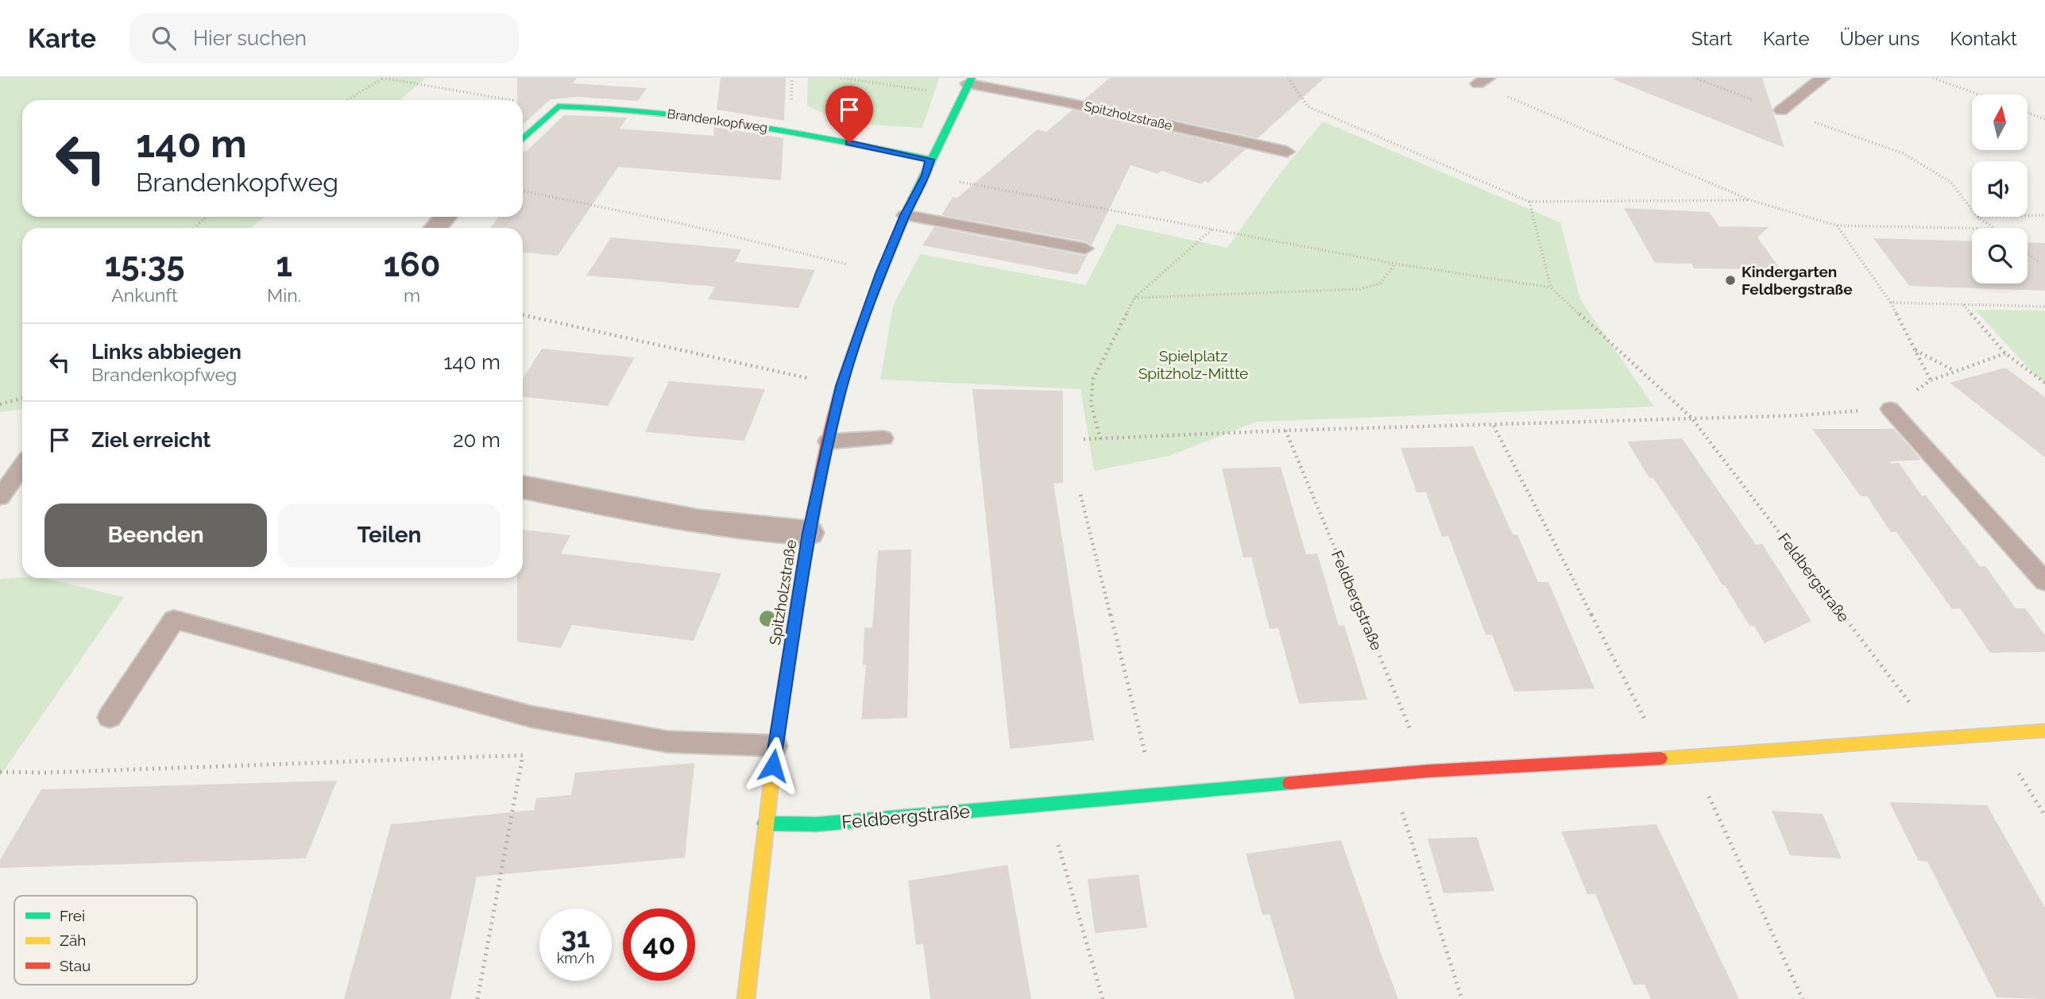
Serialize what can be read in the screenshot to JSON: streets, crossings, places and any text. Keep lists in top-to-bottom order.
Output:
{
  "streets": {
    "street": ["Spitzholzstraße", "Brandenkopfweg", "Feldbergstraße"]
  },
  "crossings": [
    ["Spitzholzstraße", "Brandenkopfweg"],
    ["Spitzholzstraße", "Feldbergstraße"]
  ],
  "parks": ["Spielplatz Spitzholz-Mittte"],
  "places": ["Kindergarten Feldbergstraße"],
  "legend": ["Frei", "Zäh", "Stau"],
  "north": "top",
  "page": {
    "header": "Karte",
    "search": "Hier suchen",
    "nav": [
      "Start",
      "Karte",
      "Über uns",
      "Kontakt"
    ],
    "turn": ["140 m", "Brandenkopfweg"],
    "eta": [
      "15:35",
      "Ankunft",
      "1",
      "Min.",
      "160",
      "m"
    ],
    "list": [
      {
        "name": "Links abbiegen",
        "note": "Brandenkopfweg",
        "value": "140 m"
      },
      {
        "name": "Ziel erreicht",
        "value": "20 m"
      }
    ],
    "buttons": ["Beenden", "Teilen"],
    "speed": "31 km/h",
    "limit": "40"
  }
}
